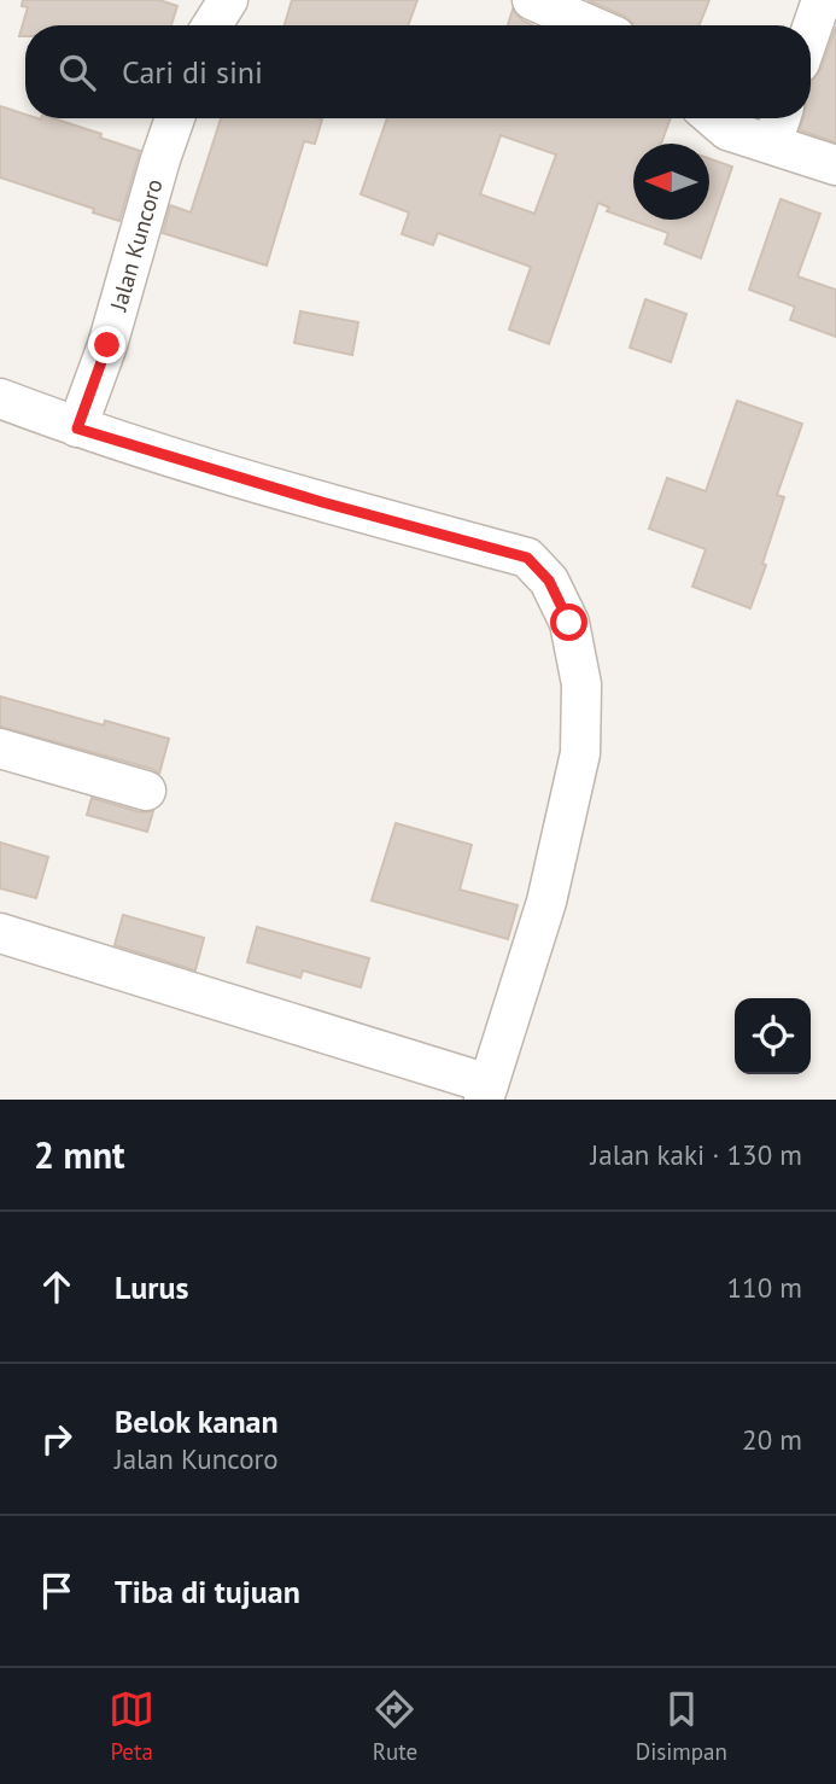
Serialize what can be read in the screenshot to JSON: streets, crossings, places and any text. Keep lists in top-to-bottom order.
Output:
{
  "streets": {
    "street": ["Jalan Kuncoro"]
  },
  "north": "left",
  "page": {
    "search": "Cari di sini",
    "heading": ["2 mnt", "Jalan kaki · 130 m"],
    "list": [
      ["Lurus", "110 m"],
      ["Belok kanan", "Jalan Kuncoro", "20 m"],
      "Tiba di tujuan"
    ],
    "nav": ["Peta", "Rute", "Disimpan"]
  }
}
